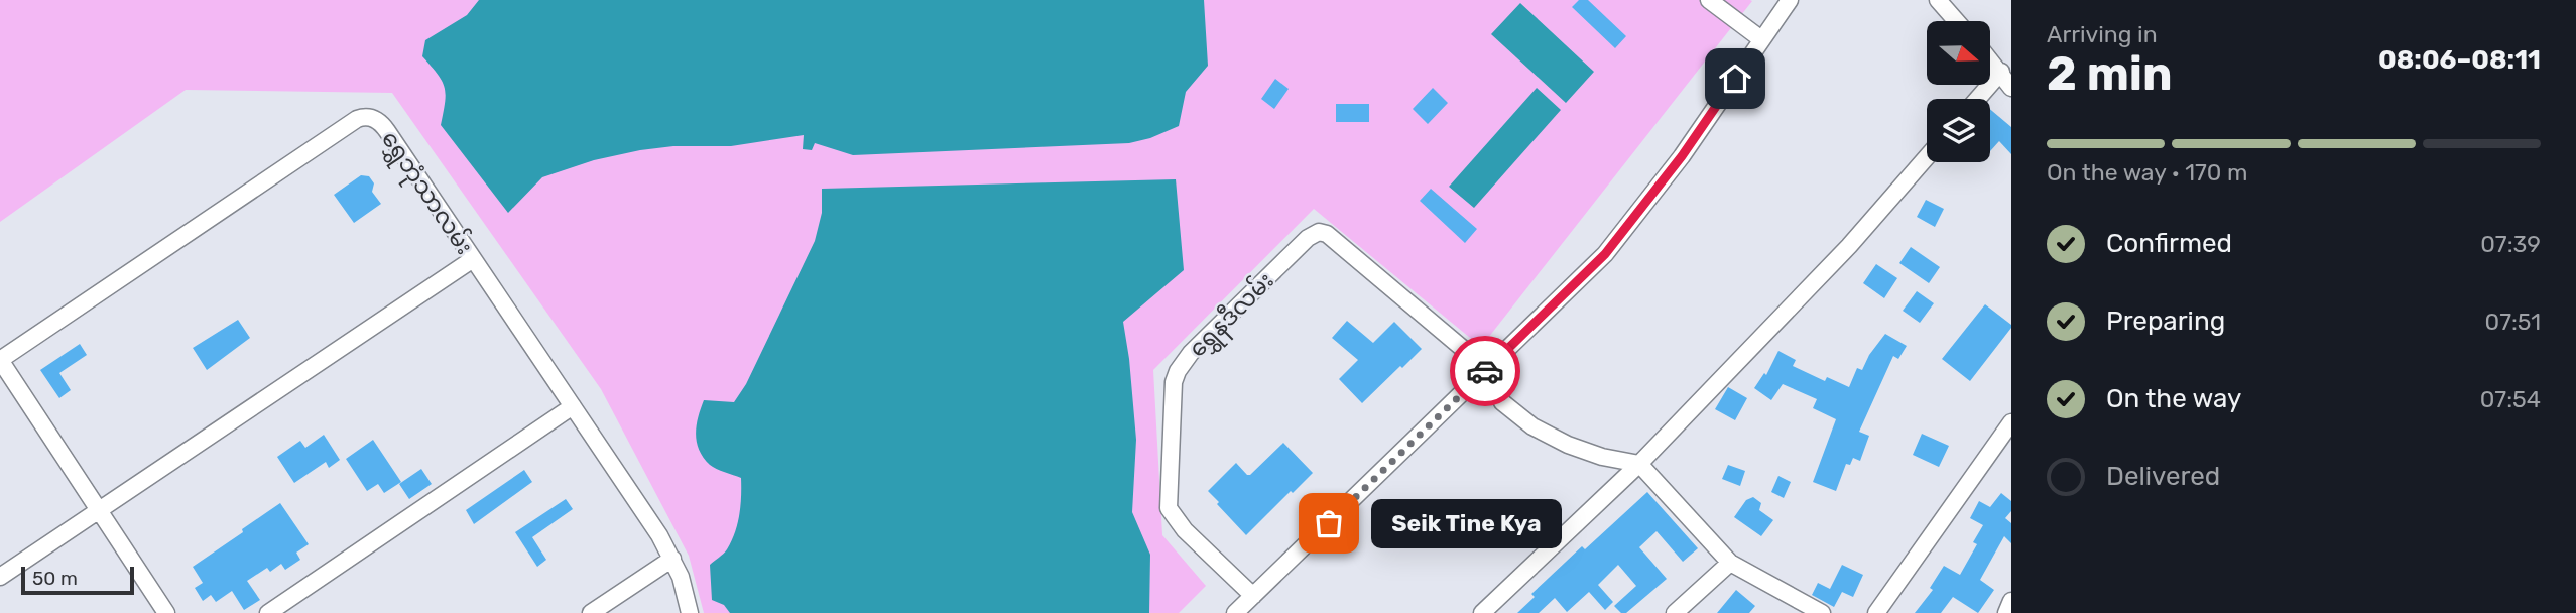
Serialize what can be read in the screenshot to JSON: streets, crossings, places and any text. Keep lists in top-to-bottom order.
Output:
{
  "streets": {
    "street": ["ရွှေဘုံသာလမ်း", "ရွှေနဒီလမ်း"]
  },
  "places": ["Seik Tine Kya"],
  "scale_bar": "50 m",
  "north": "right",
  "page": {
    "heading": ["2 min", "Arriving in", "08:06–08:11"],
    "bar": "On the way · 170 m",
    "list": [
      ["Confirmed", "07:39"],
      ["Preparing", "07:51"],
      ["On the way", "07:54"],
      "Delivered"
    ],
    "bubble": "Seik Tine Kya",
    "scale": "50 m"
  }
}
